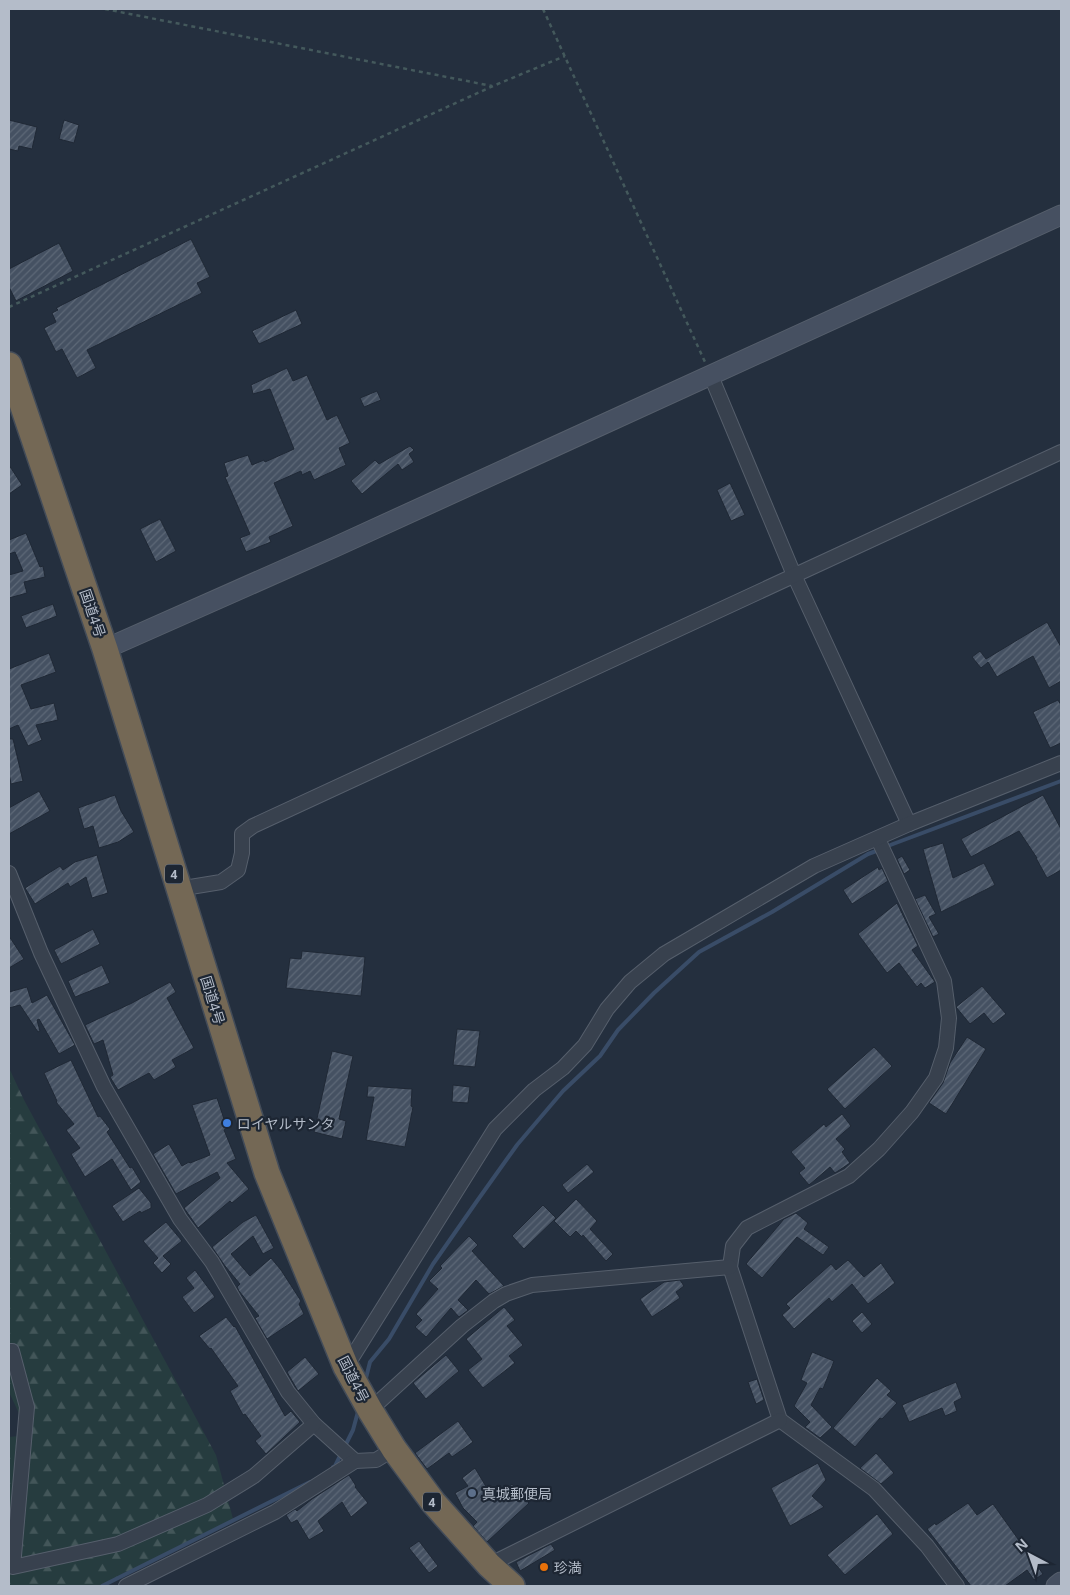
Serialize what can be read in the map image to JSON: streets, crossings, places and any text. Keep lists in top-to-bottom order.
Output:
{
  "streets": {
    "highway": ["国道4号", "4"]
  },
  "places": ["ロイヤルサンタ", "真城郵便局", "珍満"],
  "north": "top left"
}
